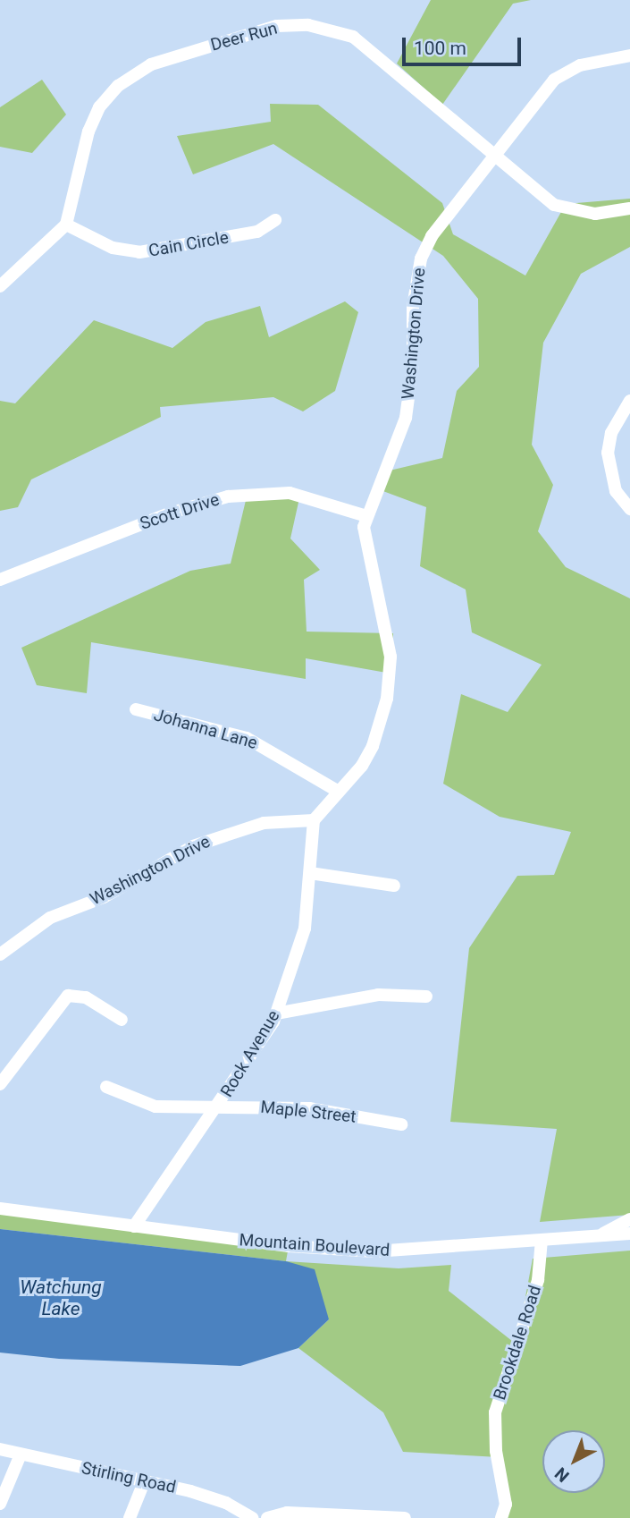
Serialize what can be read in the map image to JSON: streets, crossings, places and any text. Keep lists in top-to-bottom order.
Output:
{
  "streets": {
    "street": [
      "Deer Run",
      "Cain Circle",
      "Washington Drive",
      "Scott Drive",
      "Johanna Lane",
      "Rock Avenue",
      "Maple Street",
      "Mountain Boulevard",
      "Brookdale Road",
      "Stirling Road"
    ]
  },
  "crossings": [
    ["Deer Run", "Cain Circle"],
    ["Deer Run", "Washington Drive"],
    ["Washington Drive", "Scott Drive"],
    ["Washington Drive", "Johanna Lane"],
    ["Washington Drive", "Rock Avenue"],
    ["Rock Avenue", "Maple Street"],
    ["Rock Avenue", "Mountain Boulevard"],
    ["Mountain Boulevard", "Brookdale Road"]
  ],
  "water": ["Watchung Lake"],
  "scale_bar": "100 m",
  "north": "bottom left"
}
